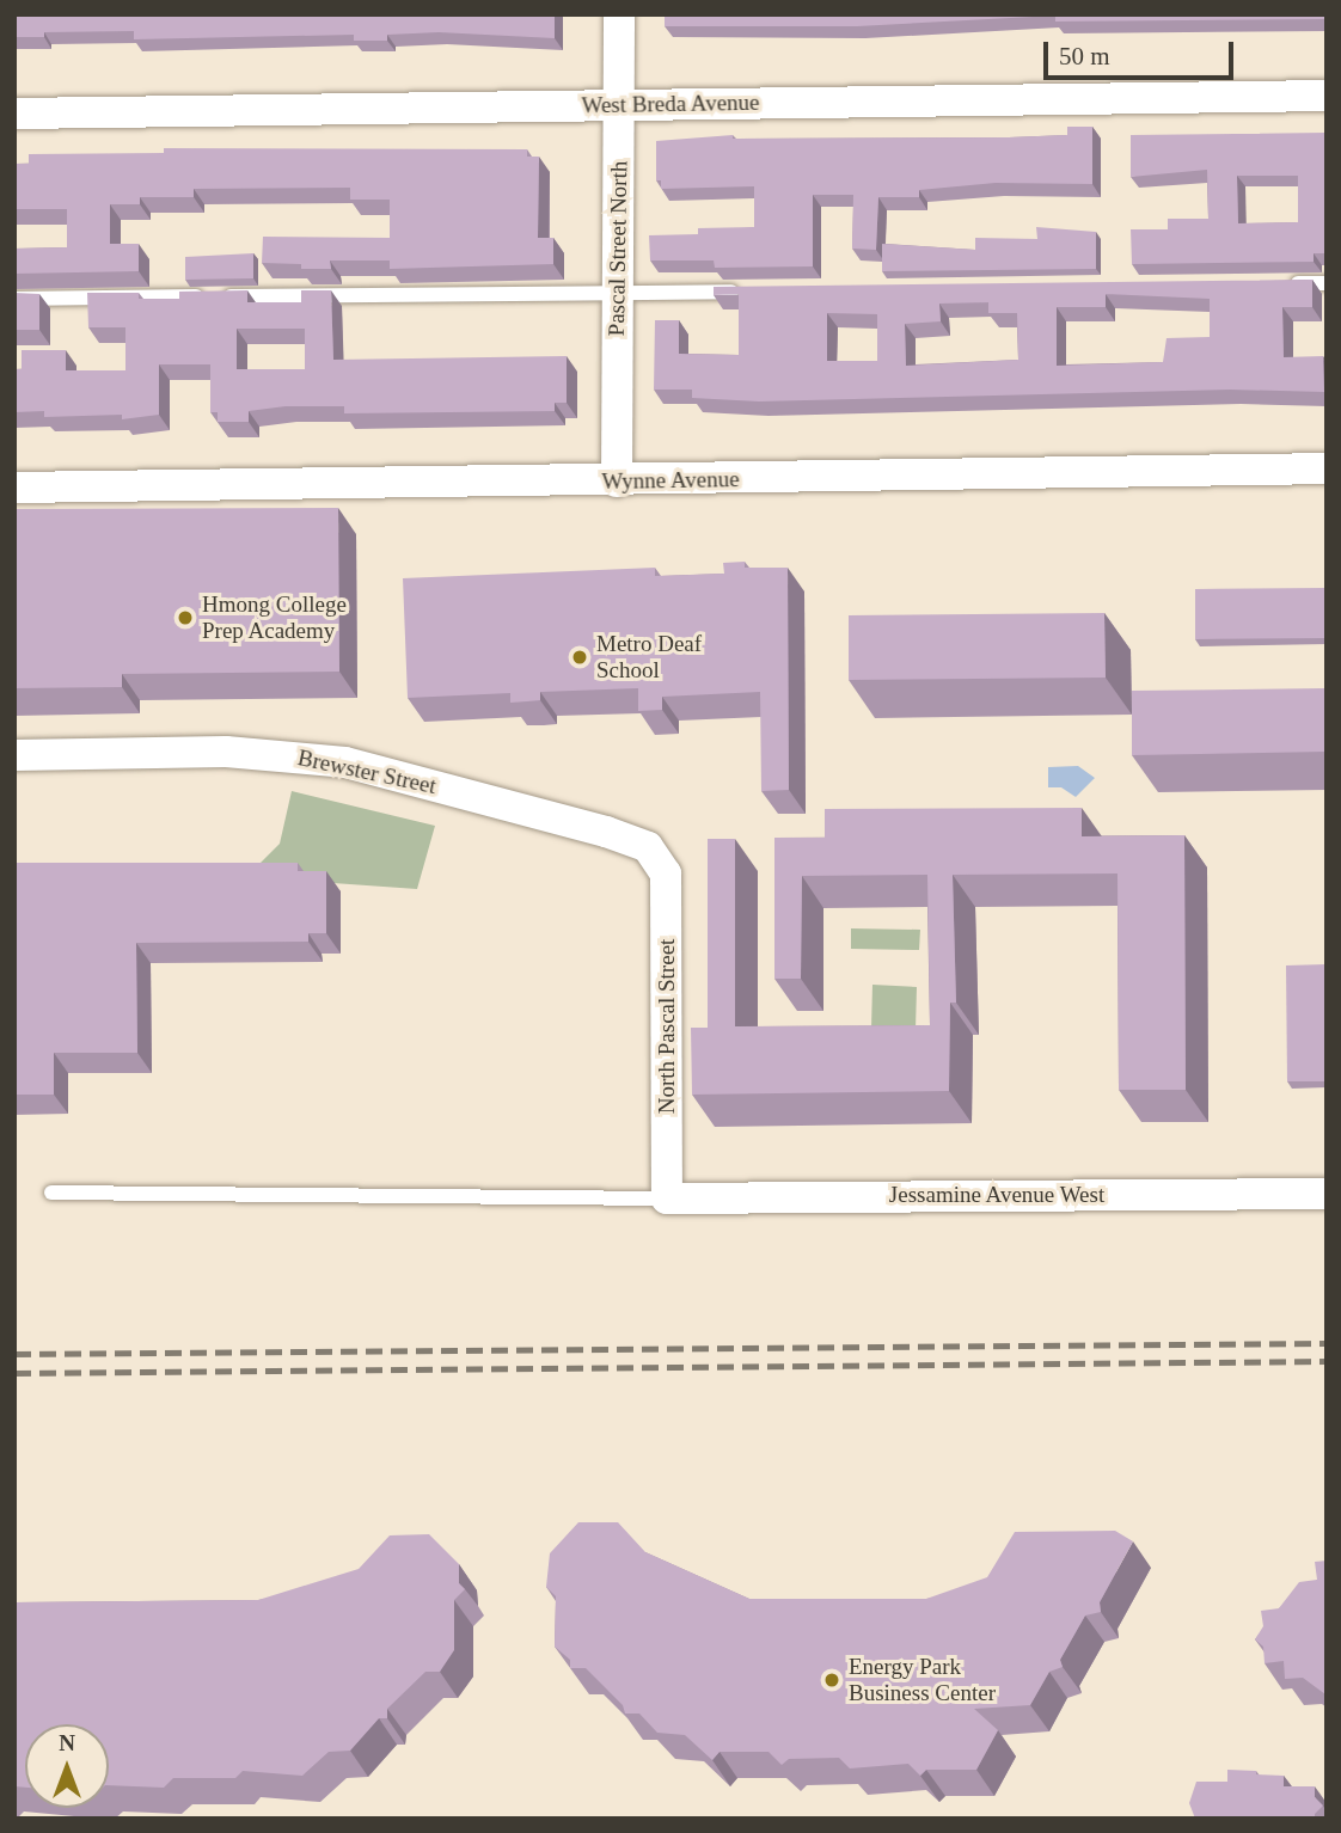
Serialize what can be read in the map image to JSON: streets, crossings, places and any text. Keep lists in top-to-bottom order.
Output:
{
  "streets": {
    "street": [
      "West Breda Avenue",
      "Pascal Street North",
      "Wynne Avenue",
      "Brewster Street",
      "North Pascal Street",
      "Jessamine Avenue West"
    ]
  },
  "crossings": [
    ["West Breda Avenue", "Pascal Street North"],
    ["Pascal Street North", "Wynne Avenue"],
    ["Brewster Street", "North Pascal Street"],
    ["North Pascal Street", "Jessamine Avenue West"]
  ],
  "places": ["Hmong College Prep Academy", "Metro Deaf School", "Energy Park Business Center"],
  "scale_bar": "50 m",
  "north": "top"
}
